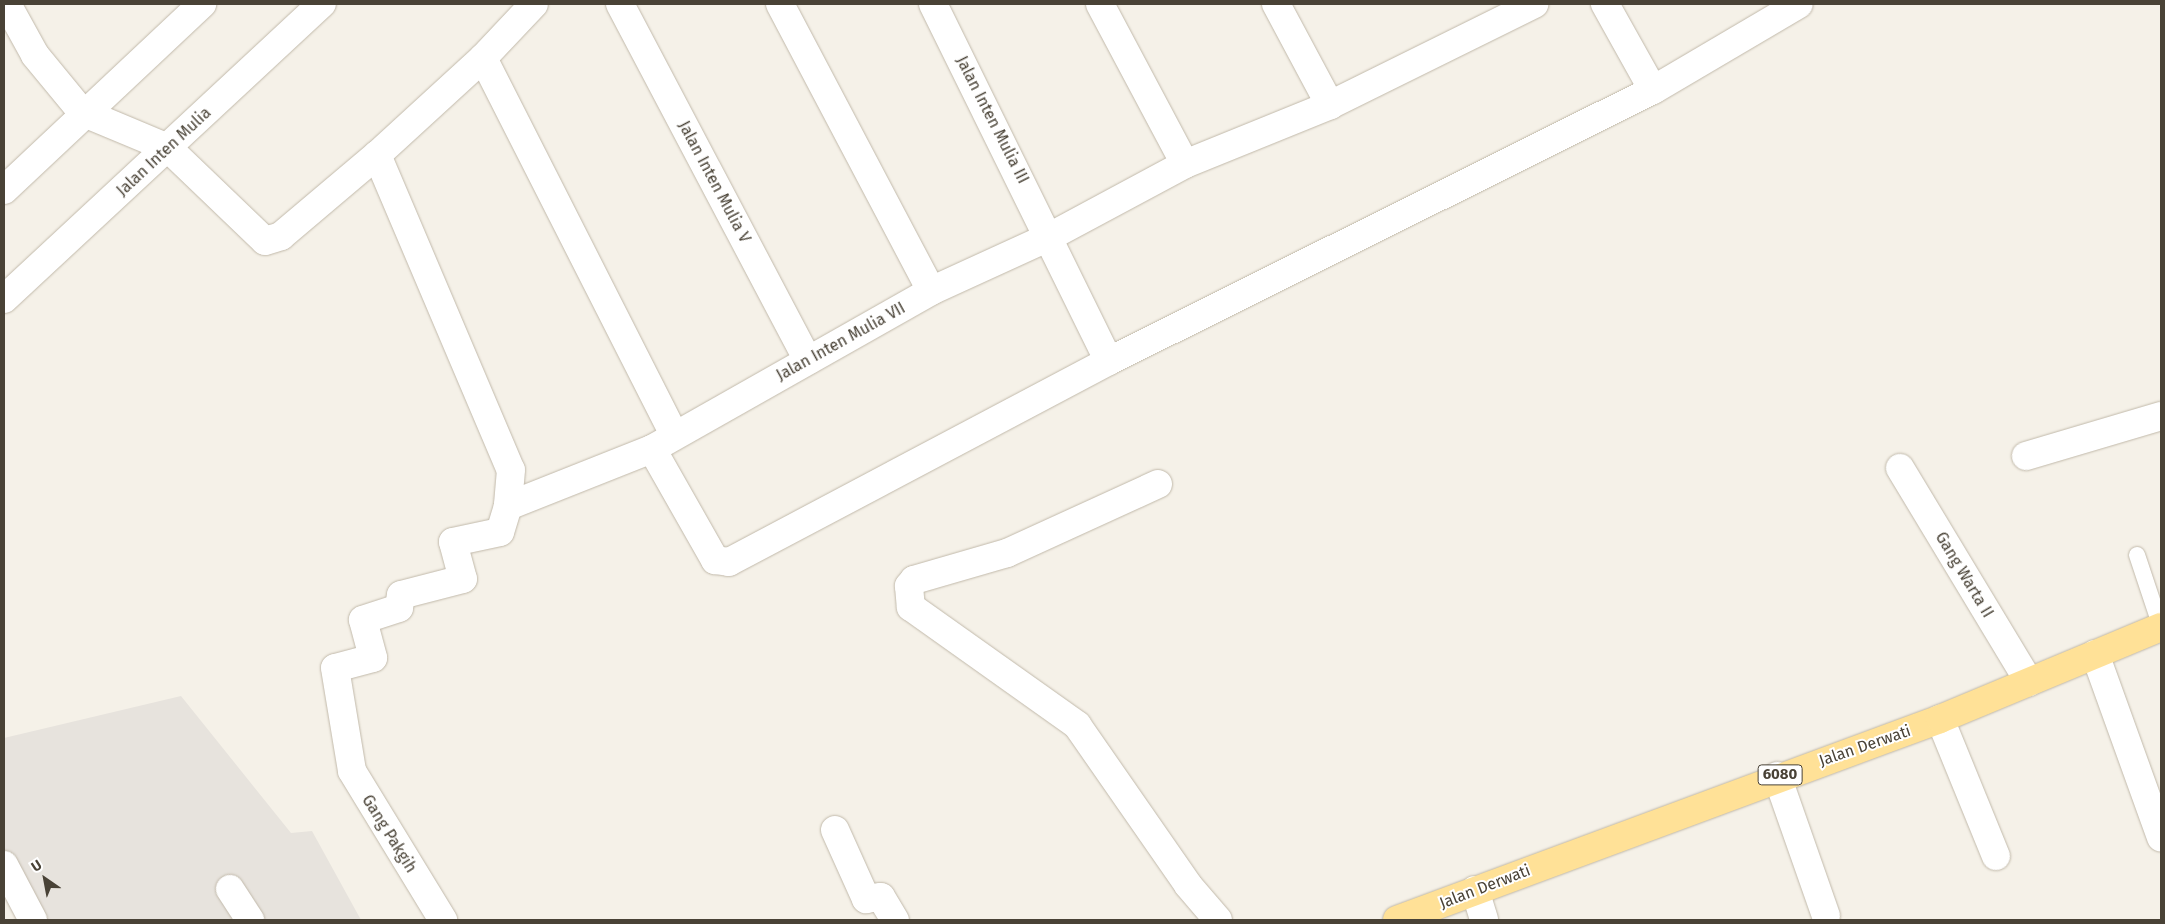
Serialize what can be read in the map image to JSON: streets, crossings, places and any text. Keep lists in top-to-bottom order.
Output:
{
  "streets": {
    "main road": ["Jalan Derwati", "6080"],
    "street": [
      "Jalan Inten Mulia III",
      "Jalan Inten Mulia",
      "Jalan Inten Mulia V",
      "Jalan Inten Mulia VII",
      "Gang Warta II",
      "Gang Pakgih"
    ]
  },
  "crossings": [
    ["Jalan Inten Mulia III", "Jalan Inten Mulia VII"],
    ["Jalan Inten Mulia V", "Jalan Inten Mulia VII"],
    ["Jalan Inten Mulia VII", "Gang Pakgih"],
    ["Gang Warta II", "Jalan Derwati"]
  ],
  "north": "top left"
}
